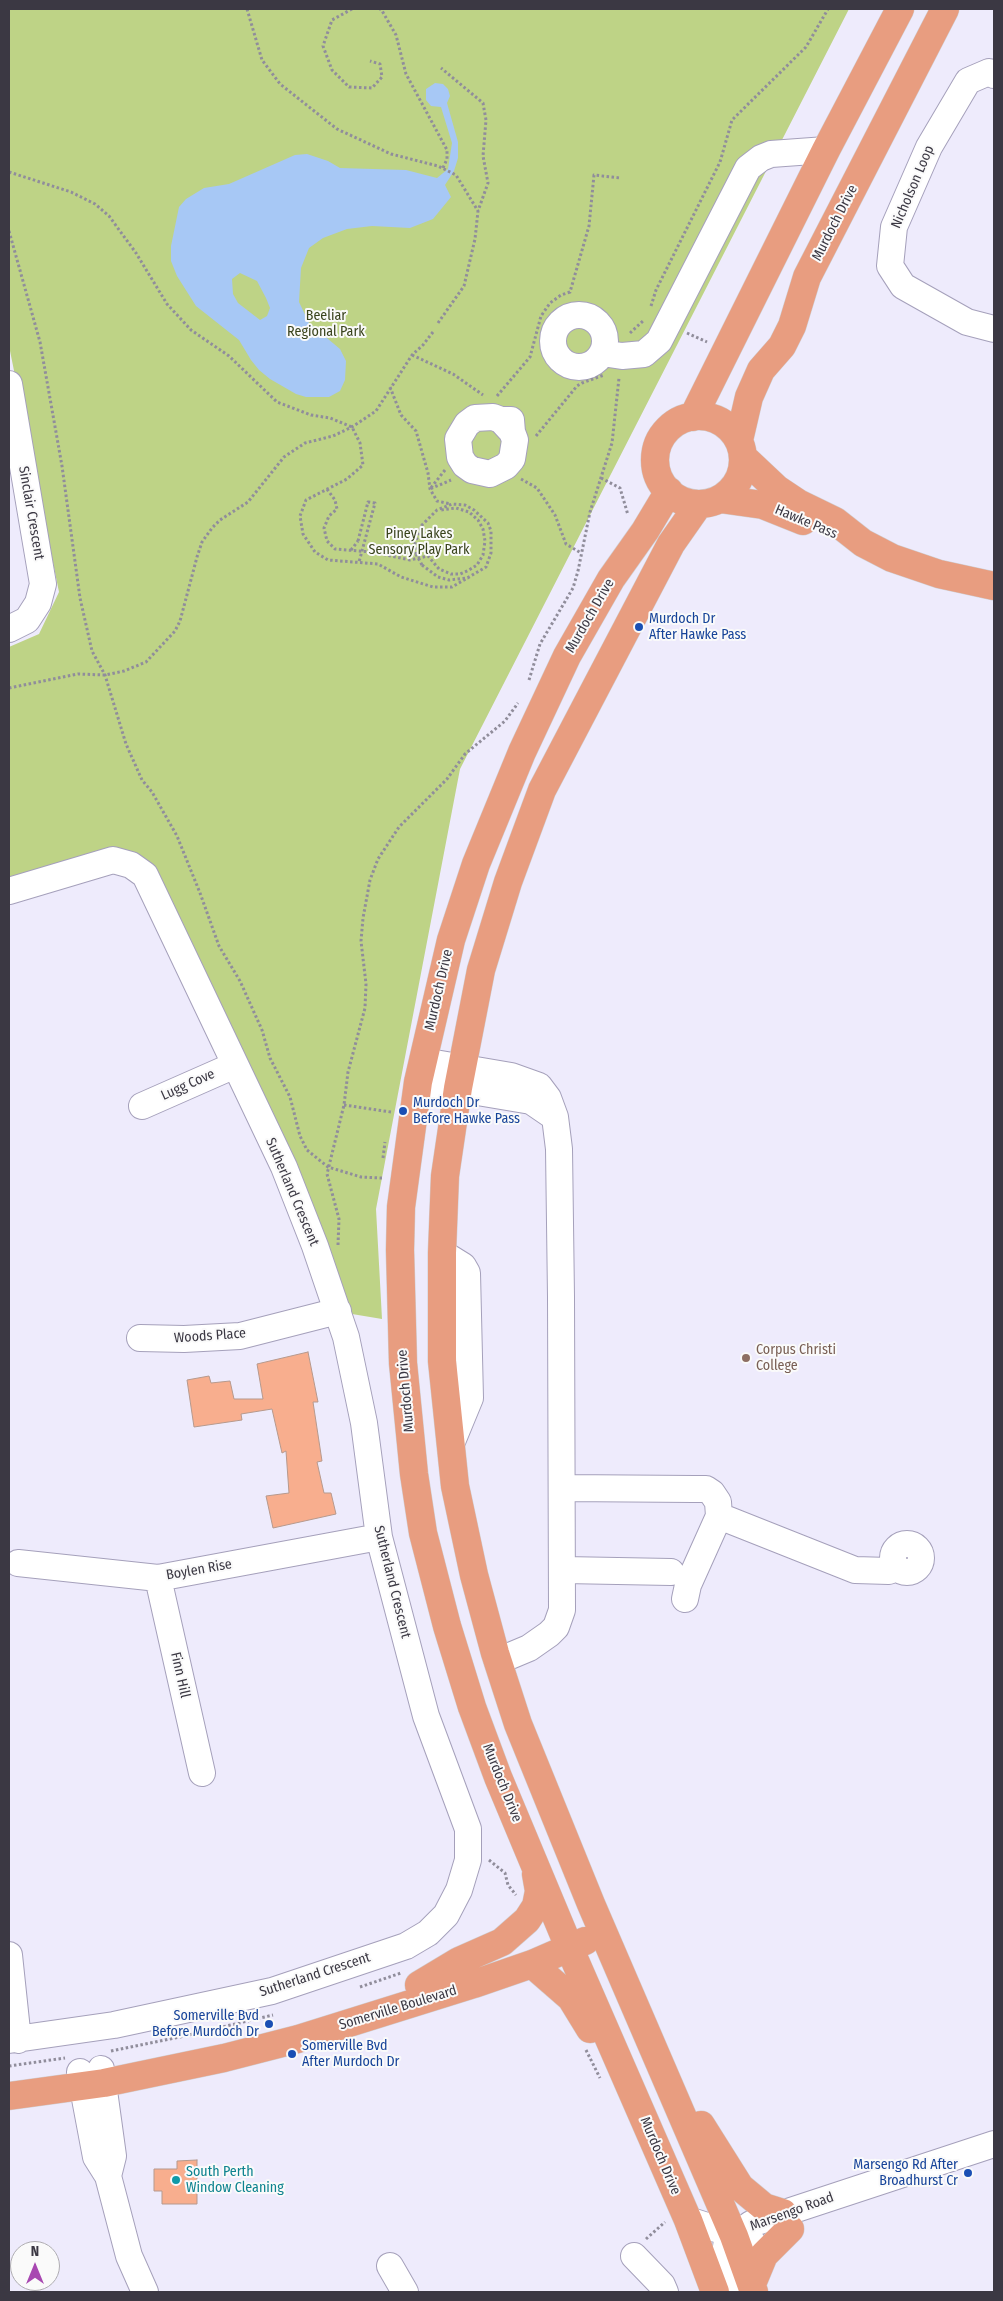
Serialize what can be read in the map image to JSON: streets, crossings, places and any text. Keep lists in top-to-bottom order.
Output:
{
  "streets": {
    "main road": ["Murdoch Drive", "Hawke Pass", "Somerville Boulevard"],
    "street": [
      "Nicholson Loop",
      "Sinclair Crescent",
      "Lugg Cove",
      "Sutherland Crescent",
      "Woods Place",
      "Boylen Rise",
      "Finn Hill",
      "Marsengo Road"
    ]
  },
  "crossings": [
    ["Murdoch Drive", "Hawke Pass"],
    ["Murdoch Drive", "Somerville Boulevard"],
    ["Murdoch Drive", "Marsengo Road"],
    ["Lugg Cove", "Sutherland Crescent"],
    ["Sutherland Crescent", "Woods Place"],
    ["Sutherland Crescent", "Boylen Rise"],
    ["Boylen Rise", "Finn Hill"]
  ],
  "parks": ["Beeliar Regional Park", "Piney Lakes Sensory Play Park"],
  "places": [
    "Murdoch Dr After Hawke Pass",
    "Murdoch Dr Before Hawke Pass",
    "Corpus Christi College",
    "Somerville Bvd Before Murdoch Dr",
    "Somerville Bvd After Murdoch Dr",
    "Marsengo Rd After Broadhurst Cr",
    "South Perth Window Cleaning"
  ],
  "north": "top"
}
